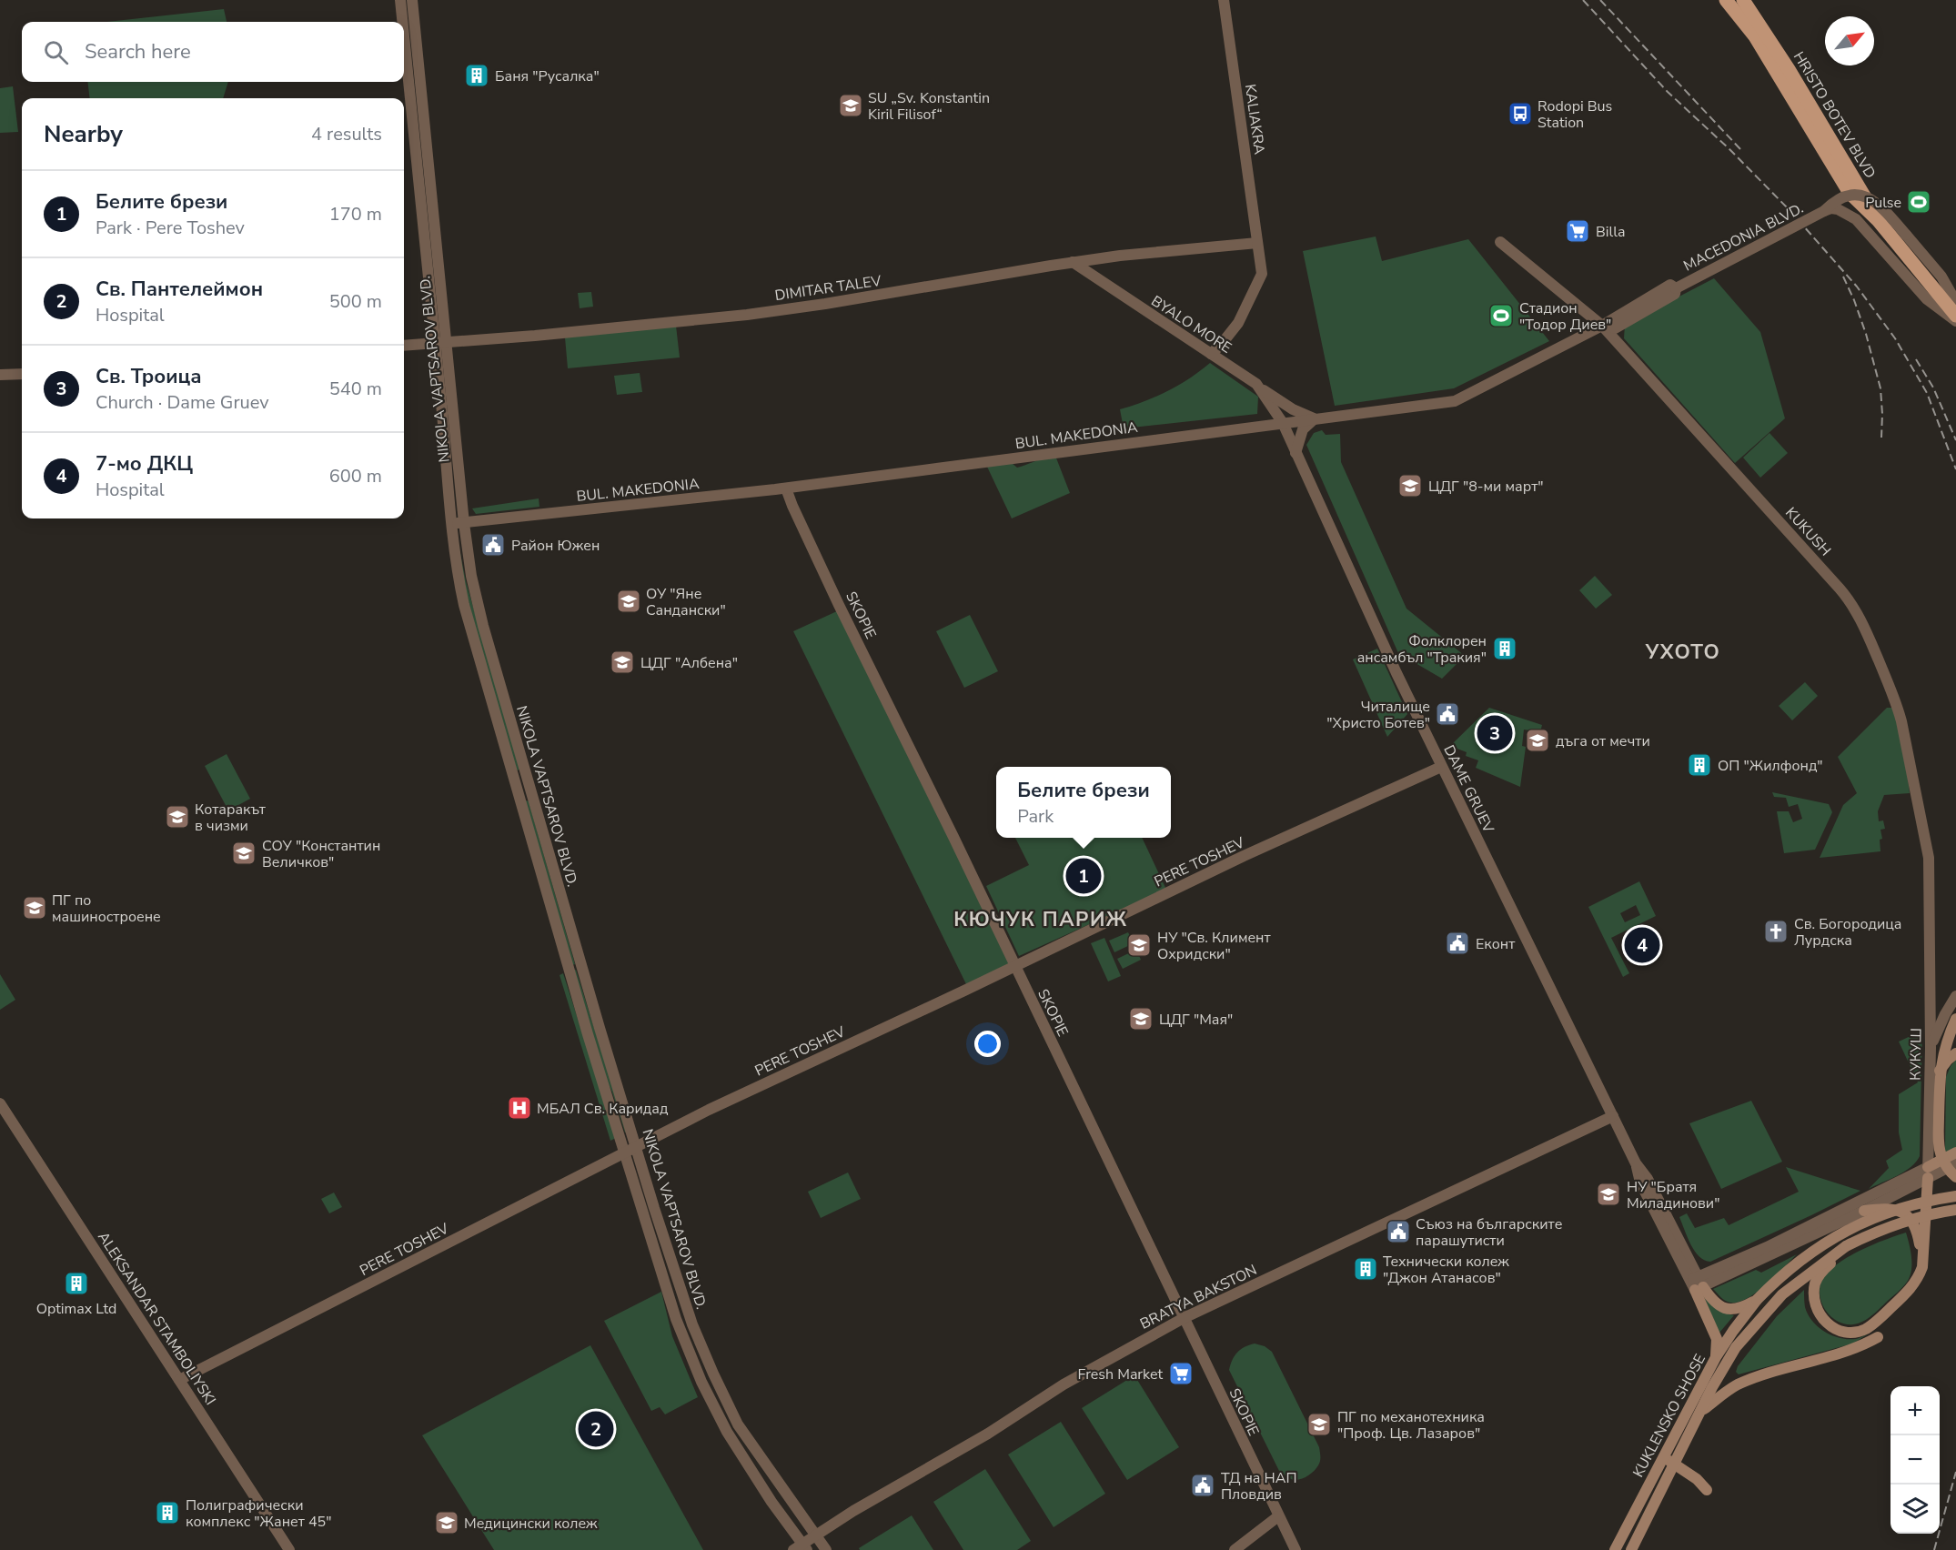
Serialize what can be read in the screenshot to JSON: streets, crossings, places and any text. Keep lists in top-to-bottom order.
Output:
{
  "streets": {
    "main road": ["HRISTO BOTEV BLVD", "KUKLENSKO SHOSE"],
    "street": [
      "KALIAKRA",
      "MACEDONIA BLVD.",
      "DIMITAR TALEV",
      "BYALO MORE",
      "NIKOLA VAPTSAROV BLVD.",
      "BUL. MAKEDONIA",
      "KUKUSH",
      "SKOPIE",
      "DAME GRUEV",
      "PERE TOSHEV",
      "КУКУШ",
      "BRATYA BAKSTON",
      "ALEKSANDAR STAMBOLIYSKI"
    ]
  },
  "crossings": [
    ["KALIAKRA", "DIMITAR TALEV"],
    ["KALIAKRA", "BYALO MORE"],
    ["MACEDONIA BLVD.", "BUL. MAKEDONIA"],
    ["DIMITAR TALEV", "BYALO MORE"],
    ["DIMITAR TALEV", "NIKOLA VAPTSAROV BLVD."],
    ["BYALO MORE", "BUL. MAKEDONIA"],
    ["BYALO MORE", "DAME GRUEV"],
    ["NIKOLA VAPTSAROV BLVD.", "BUL. MAKEDONIA"],
    ["NIKOLA VAPTSAROV BLVD.", "PERE TOSHEV"],
    ["NIKOLA VAPTSAROV BLVD.", "BRATYA BAKSTON"],
    ["BUL. MAKEDONIA", "KUKUSH"],
    ["BUL. MAKEDONIA", "SKOPIE"],
    ["BUL. MAKEDONIA", "DAME GRUEV"],
    ["KUKUSH", "КУКУШ"],
    ["SKOPIE", "PERE TOSHEV"],
    ["SKOPIE", "BRATYA BAKSTON"],
    ["DAME GRUEV", "PERE TOSHEV"],
    ["DAME GRUEV", "BRATYA BAKSTON"],
    ["PERE TOSHEV", "ALEKSANDAR STAMBOLIYSKI"]
  ],
  "districts": ["УХОТО", "КЮЧУК ПАРИЖ"],
  "places": {
    "building": [
      "Баня \"Русалка\"",
      "Фолклорен ансамбъл \"Тракия\"",
      "ОП \"Жилфонд\"",
      "Технически колеж \"Джон Атанасов\"",
      "Optimax Ltd",
      "Полиграфически комплекс \"Жанет 45\""
    ],
    "school or university": [
      "SU „Sv. Konstantin Kiril Filisof“",
      "ЦДГ \"8-ми март\"",
      "ОУ \"Яне Сандански\"",
      "ЦДГ \"Албена\"",
      "дъга от мечти",
      "Котаракът в чизми",
      "СОУ \"Константин Величков\"",
      "ПГ по машиностроене",
      "НУ \"Св. Климент Охридски\"",
      "ЦДГ \"Мая\"",
      "НУ \"Братя Миладинови\"",
      "ПГ по механотехника \"Проф. Цв. Лазаров\"",
      "Медицински колеж"
    ],
    "bus stop": ["Rodopi Bus Station"],
    "sports": ["Pulse", "Стадион \"Тодор Диев\""],
    "supermarket": ["Billa", "Fresh Market"],
    "public building": [
      "Район Южен",
      "Читалище \"Христо Ботев\"",
      "Еконт",
      "Съюз на българските парашутисти",
      "ТД на НАП Пловдив"
    ],
    "church": ["Св. Богородица Лурдска"],
    "hospital": ["МБАЛ Св. Каридад"]
  },
  "north": "top right",
  "page": {
    "search": "Search here",
    "heading": ["Nearby", "4 results"],
    "list": [
      {
        "mark": "1",
        "name": "Белите брези",
        "note": "Park · Pere Toshev",
        "value": "170 m"
      },
      {
        "mark": "2",
        "name": "Св. Пантелеймон",
        "note": "Hospital",
        "value": "500 m"
      },
      {
        "mark": "3",
        "name": "Св. Троица",
        "note": "Church · Dame Gruev",
        "value": "540 m"
      },
      {
        "mark": "4",
        "name": "7-мо ДКЦ",
        "note": "Hospital",
        "value": "600 m"
      }
    ],
    "pins": [
      "3",
      "1",
      "4",
      "2"
    ],
    "popup": ["Белите брези", "Park"],
    "map_buttons": ["+", "−"]
  }
}
